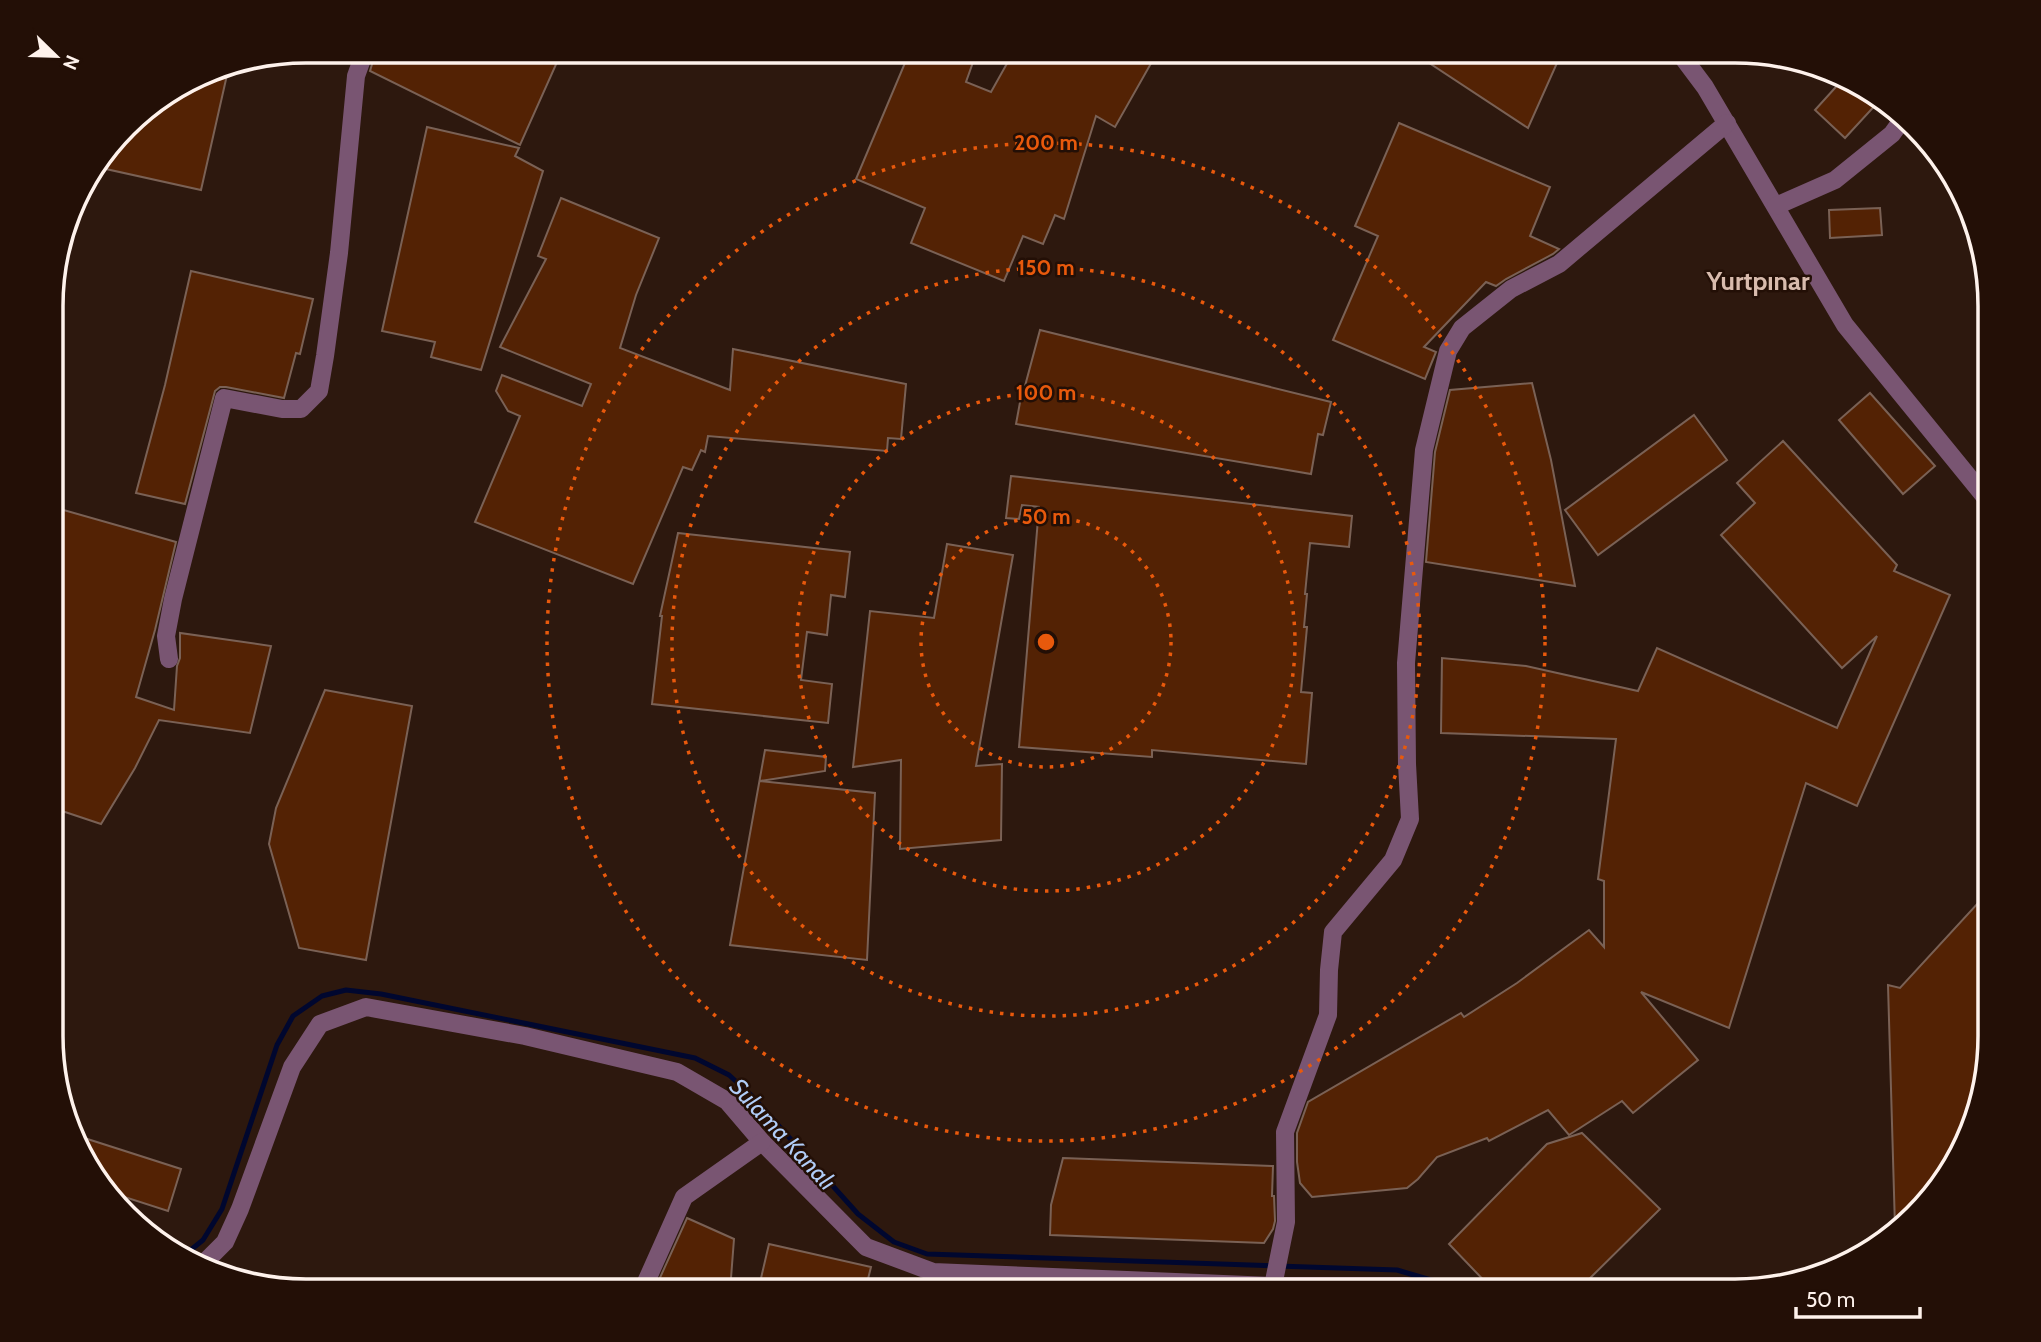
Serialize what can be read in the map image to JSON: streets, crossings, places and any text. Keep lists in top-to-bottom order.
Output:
{
  "districts": ["Yurtpınar"],
  "water": ["Sulama Kanalı"],
  "scale_bar": "50 m",
  "north": "bottom right",
  "rings": [
    "200 m",
    "150 m",
    "100 m",
    "50 m"
  ]
}
